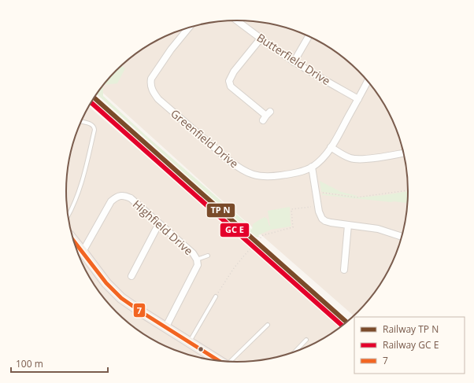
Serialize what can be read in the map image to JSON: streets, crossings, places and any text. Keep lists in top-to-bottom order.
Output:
{
  "streets": {
    "street": ["Butterfield Drive", "Greenfield Drive", "Highfield Drive"]
  },
  "crossings": [
    ["Butterfield Drive", "Greenfield Drive"]
  ],
  "lines": ["transit line 7"],
  "legend": ["Railway TP N", "Railway GC E", "7"],
  "scale_bar": "100 m"
}
